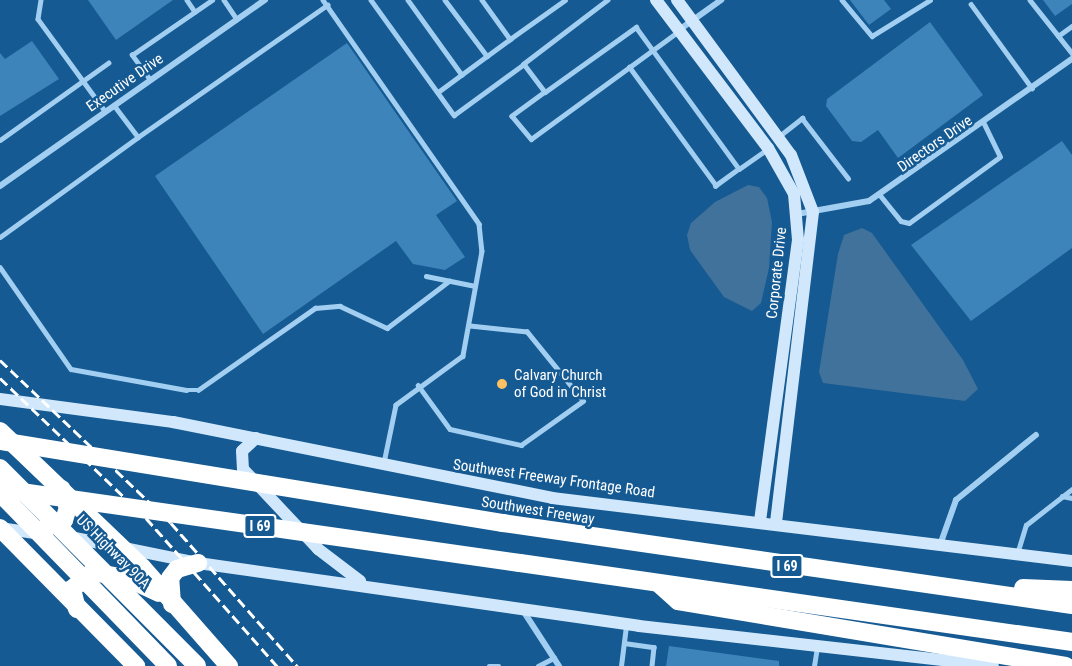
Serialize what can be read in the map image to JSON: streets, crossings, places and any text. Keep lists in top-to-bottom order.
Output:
{
  "streets": {
    "highway": ["Southwest Freeway", "I 69", "US Highway 90A"],
    "main road": ["Corporate Drive", "Southwest Freeway Frontage Road"],
    "street": ["Executive Drive", "Directors Drive"]
  },
  "crossings": [
    ["Directors Drive", "Corporate Drive"],
    ["Corporate Drive", "Southwest Freeway Frontage Road"]
  ],
  "places": ["Calvary Church of God in Christ"]
}
